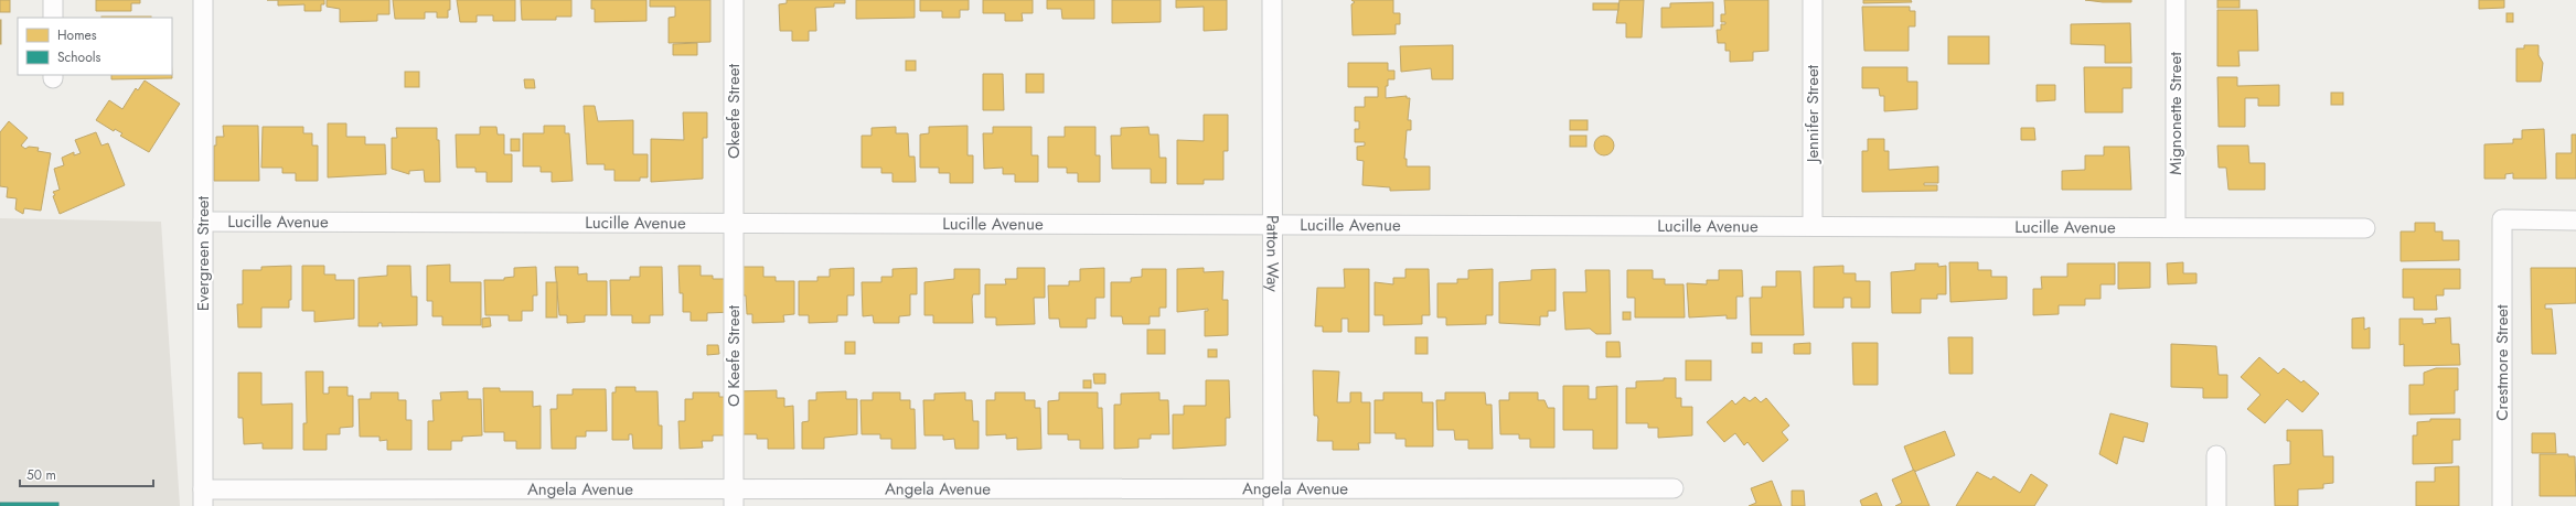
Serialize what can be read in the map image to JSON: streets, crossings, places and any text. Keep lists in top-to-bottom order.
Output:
{
  "streets": {
    "street": [
      "Okeefe Street",
      "Jennifer Street",
      "Mignonette Street",
      "Lucille Avenue",
      "Patton Way",
      "Evergreen Street",
      "O Keefe Street",
      "Crestmore Street",
      "Angela Avenue"
    ]
  },
  "crossings": [
    ["Okeefe Street", "Lucille Avenue"],
    ["Okeefe Street", "O Keefe Street"],
    ["Jennifer Street", "Lucille Avenue"],
    ["Mignonette Street", "Lucille Avenue"],
    ["Lucille Avenue", "Patton Way"],
    ["Lucille Avenue", "Evergreen Street"],
    ["Lucille Avenue", "O Keefe Street"],
    ["Patton Way", "Angela Avenue"],
    ["Evergreen Street", "Angela Avenue"],
    ["O Keefe Street", "Angela Avenue"]
  ],
  "legend": ["Homes", "Schools"],
  "scale_bar": "50 m"
}
